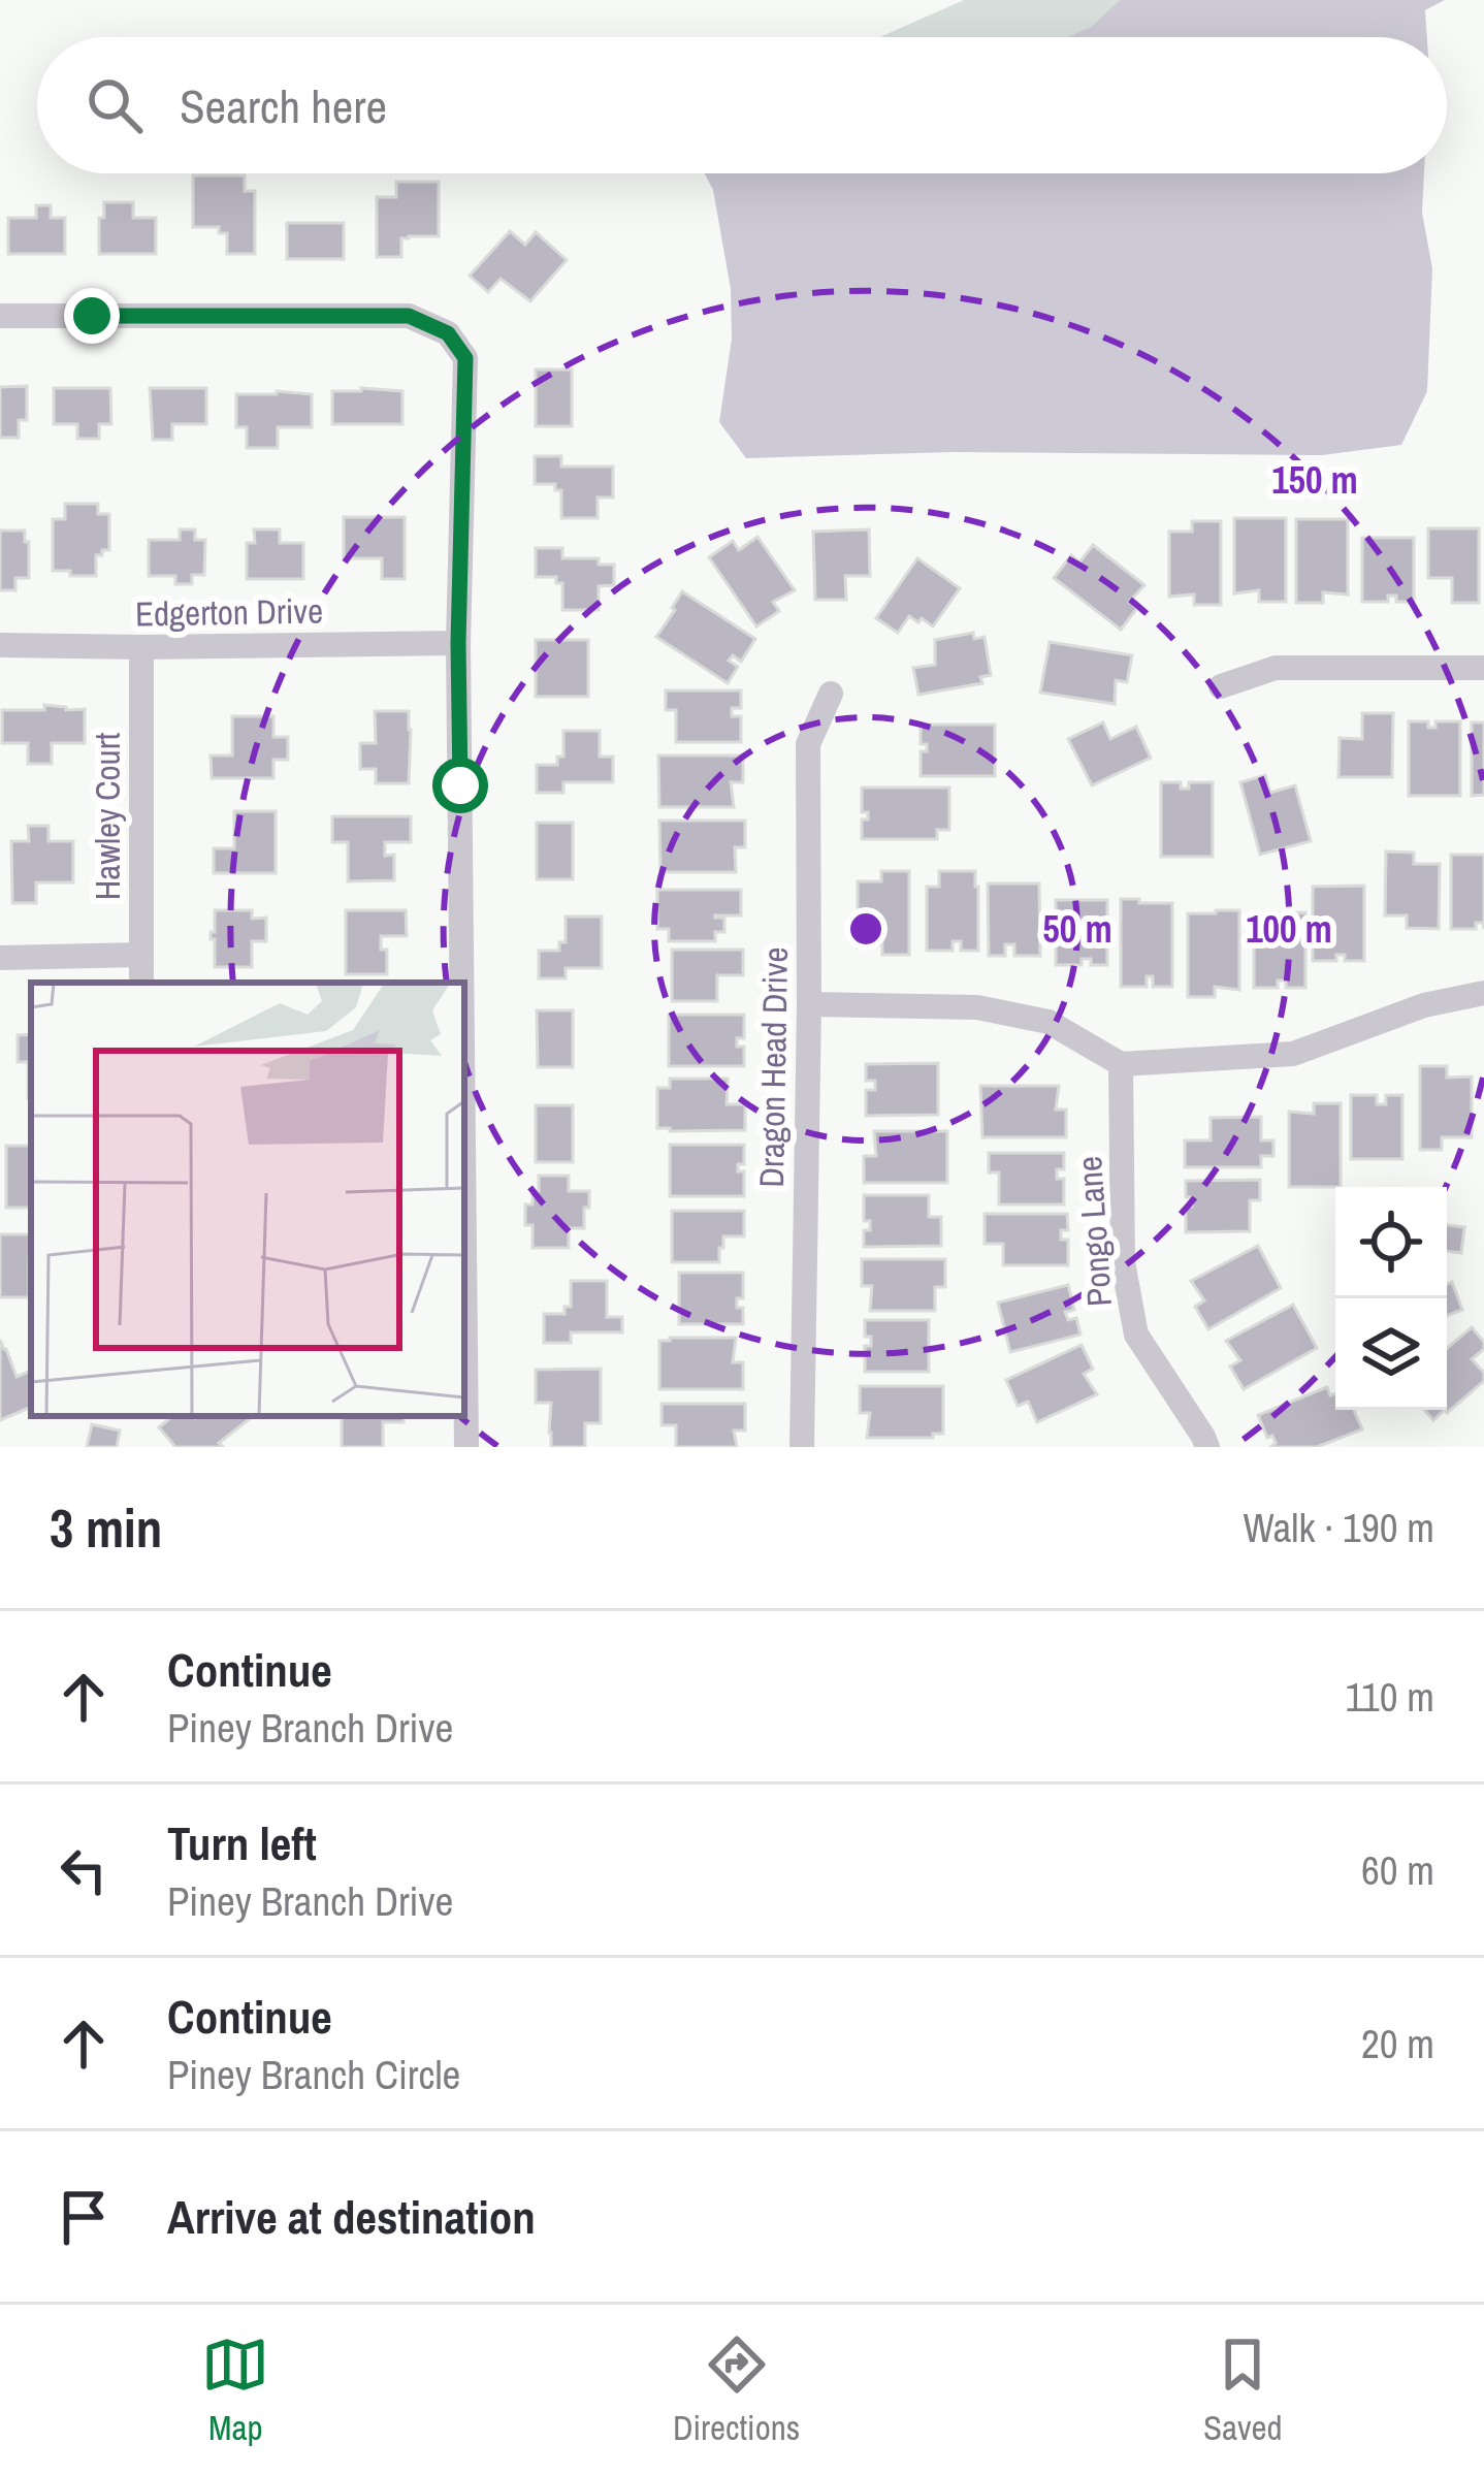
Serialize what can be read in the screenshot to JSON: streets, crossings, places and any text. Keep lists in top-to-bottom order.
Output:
{
  "streets": {
    "street": [
      "Edgerton Drive",
      "Hawley Court",
      "Dragon Head Drive",
      "Pongo Lane"
    ]
  },
  "crossings": [
    ["Edgerton Drive", "Hawley Court"]
  ],
  "page": {
    "search": "Search here",
    "heading": ["3 min", "Walk · 190 m"],
    "list": [
      ["Continue", "Piney Branch Drive", "110 m"],
      ["Turn left", "Piney Branch Drive", "60 m"],
      ["Continue", "Piney Branch Circle", "20 m"],
      "Arrive at destination"
    ],
    "nav": ["Map", "Directions", "Saved"]
  },
  "rings": ["150 m", "50 m", "100 m"]
}
